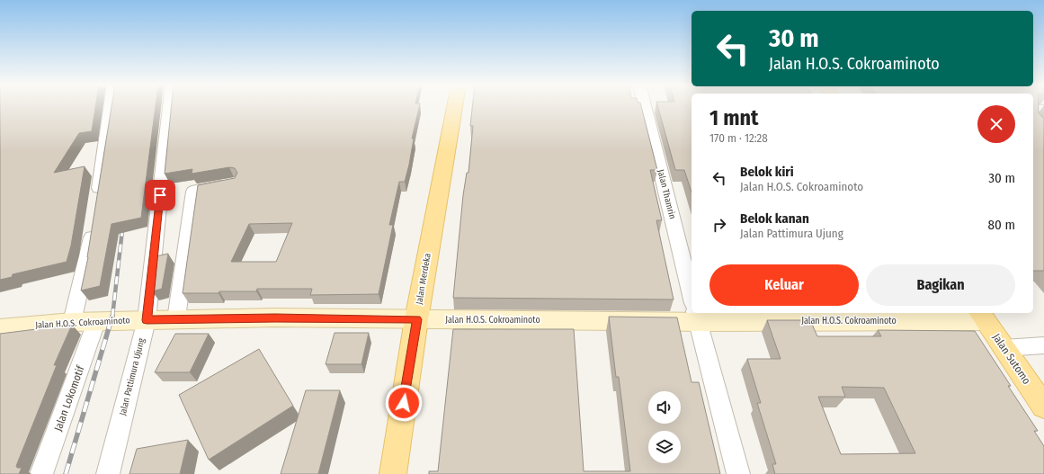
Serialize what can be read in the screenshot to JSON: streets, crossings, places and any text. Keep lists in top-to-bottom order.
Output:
{
  "streets": {
    "main road": ["Jalan Merdeka", "Jalan Sutomo"],
    "street": [
      "Jalan Thamrin",
      "Jalan H.O.S. Cokroaminoto",
      "Jalan Pattimura Ujung",
      "Jalan Lokomotif"
    ]
  },
  "crossings": [
    ["Jalan Merdeka", "Jalan H.O.S. Cokroaminoto"],
    ["Jalan H.O.S. Cokroaminoto", "Jalan Sutomo"],
    ["Jalan H.O.S. Cokroaminoto", "Jalan Pattimura Ujung"],
    ["Jalan H.O.S. Cokroaminoto", "Jalan Lokomotif"]
  ],
  "page": {
    "turn": ["30 m", "Jalan H.O.S. Cokroaminoto"],
    "heading": ["1 mnt", "170 m · 12:28"],
    "list": [
      {
        "name": "Belok kiri",
        "note": "Jalan H.O.S. Cokroaminoto",
        "value": "30 m"
      },
      {
        "name": "Belok kanan",
        "note": "Jalan Pattimura Ujung",
        "value": "80 m"
      }
    ],
    "buttons": ["Keluar", "Bagikan"]
  }
}
